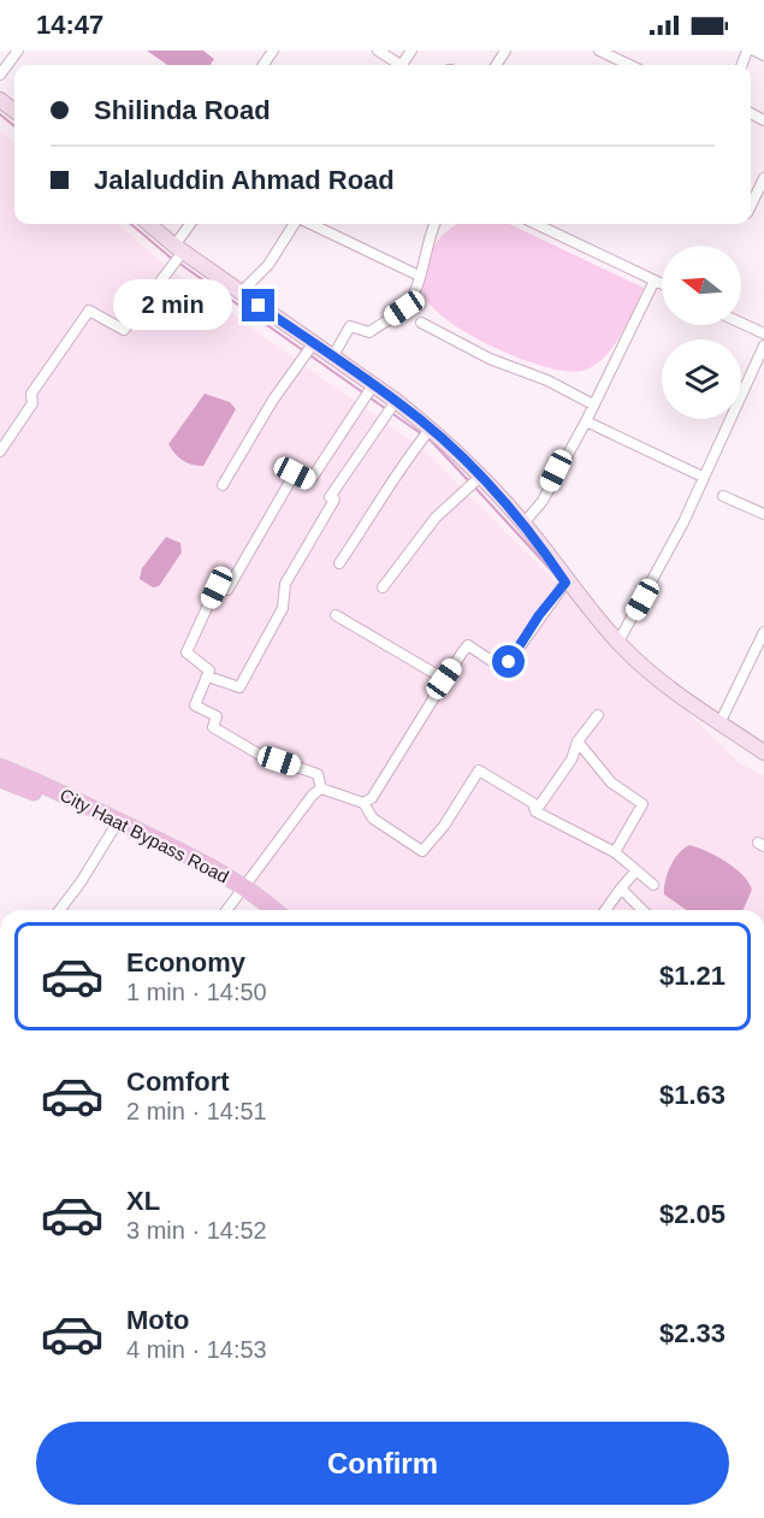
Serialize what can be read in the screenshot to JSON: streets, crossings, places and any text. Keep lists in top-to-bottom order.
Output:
{
  "streets": {
    "main road": ["City Haat Bypass Road"]
  },
  "north": "left",
  "page": {
    "status": "14:47",
    "banner": ["Shilinda Road", "Jalaluddin Ahmad Road"],
    "bubble": "2 min",
    "list": [
      {
        "name": "Economy",
        "note": "1 min · 14:50",
        "value": "$1.21"
      },
      {
        "name": "Comfort",
        "note": "2 min · 14:51",
        "value": "$1.63"
      },
      {
        "name": "XL",
        "note": "3 min · 14:52",
        "value": "$2.05"
      },
      {
        "name": "Moto",
        "note": "4 min · 14:53",
        "value": "$2.33"
      }
    ],
    "buttons": "Confirm"
  }
}
